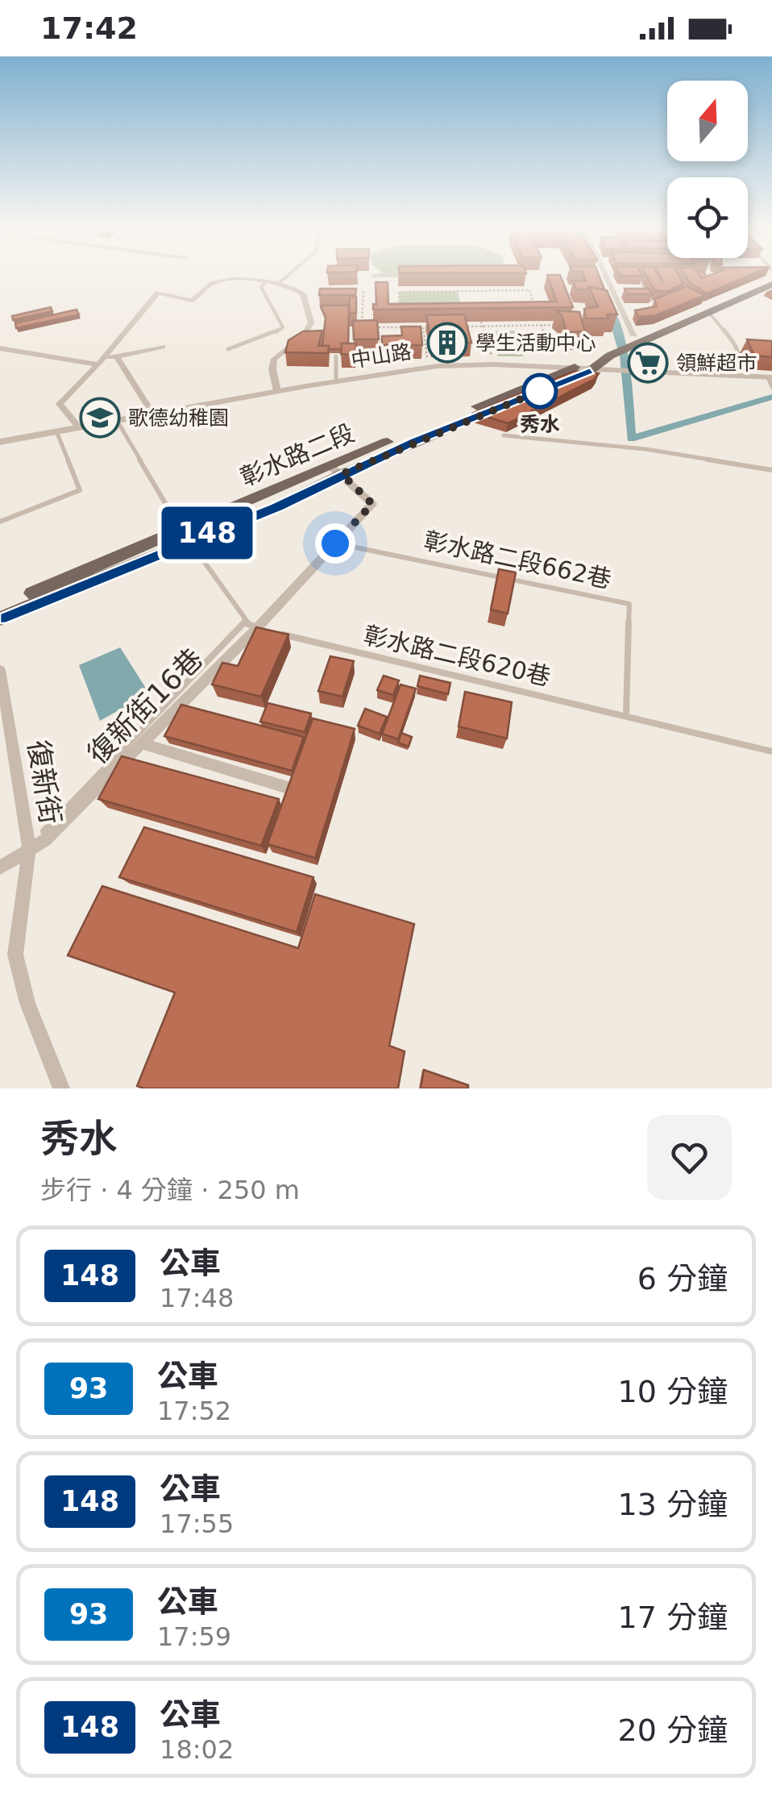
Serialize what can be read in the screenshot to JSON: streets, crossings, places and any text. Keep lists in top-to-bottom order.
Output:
{
  "streets": {
    "main road": ["彰水路二段"],
    "street": ["中山路", "復新街16巷", "復新街"],
    "lane": ["彰水路二段662巷", "彰水路二段620巷"]
  },
  "crossings": [
    ["中山路", "彰水路二段"],
    ["彰水路二段662巷", "彰水路二段620巷"],
    ["彰水路二段620巷", "復新街16巷"],
    ["復新街16巷", "復新街"]
  ],
  "places": {
    "building": ["學生活動中心"],
    "supermarket": ["領鮮超市"],
    "other": ["秀水"],
    "school or university": ["歌德幼稚園"]
  },
  "lines": ["bus line 148"],
  "north": "top",
  "page": {
    "status": "17:42",
    "on_map": "148",
    "heading": ["秀水", "步行 · 4 分鐘 · 250 m"],
    "list": [
      {
        "mark": "148",
        "name": "公車",
        "note": "17:48",
        "value": "6 分鐘"
      },
      {
        "mark": "93",
        "name": "公車",
        "note": "17:52",
        "value": "10 分鐘"
      },
      {
        "mark": "148",
        "name": "公車",
        "note": "17:55",
        "value": "13 分鐘"
      },
      {
        "mark": "93",
        "name": "公車",
        "note": "17:59",
        "value": "17 分鐘"
      },
      {
        "mark": "148",
        "name": "公車",
        "note": "18:02",
        "value": "20 分鐘"
      }
    ]
  }
}
